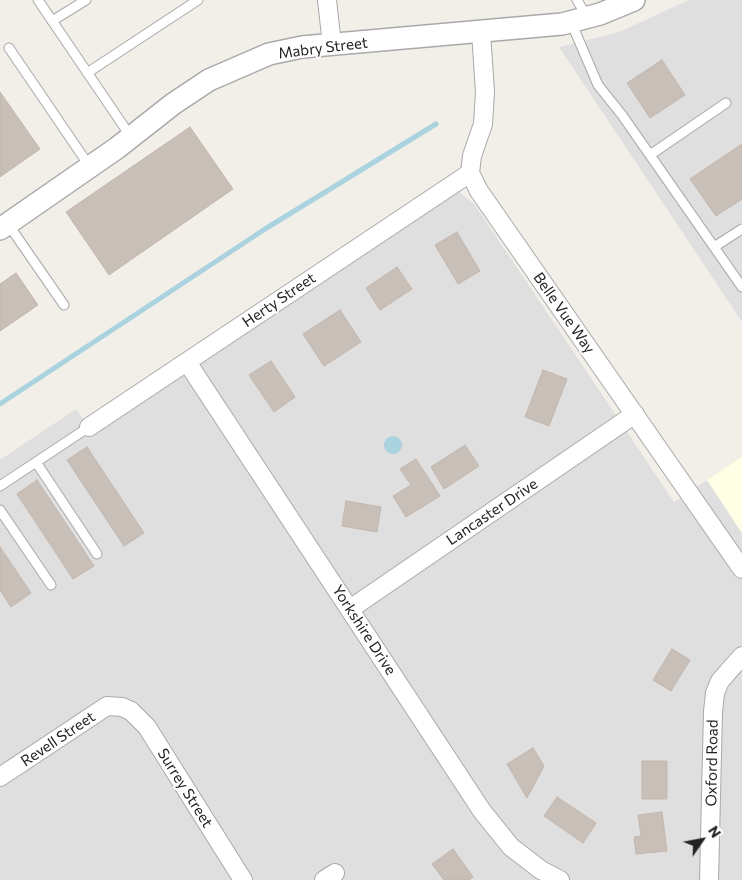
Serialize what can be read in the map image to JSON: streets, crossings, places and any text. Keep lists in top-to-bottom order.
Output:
{
  "streets": {
    "street": [
      "Mabry Street",
      "Herty Street",
      "Belle Vue Way",
      "Lancaster Drive",
      "Yorkshire Drive",
      "Revell Street",
      "Oxford Road",
      "Surrey Street"
    ]
  },
  "crossings": [
    ["Herty Street", "Belle Vue Way"],
    ["Herty Street", "Yorkshire Drive"],
    ["Belle Vue Way", "Lancaster Drive"],
    ["Lancaster Drive", "Yorkshire Drive"],
    ["Revell Street", "Surrey Street"]
  ],
  "north": "top right"
}
